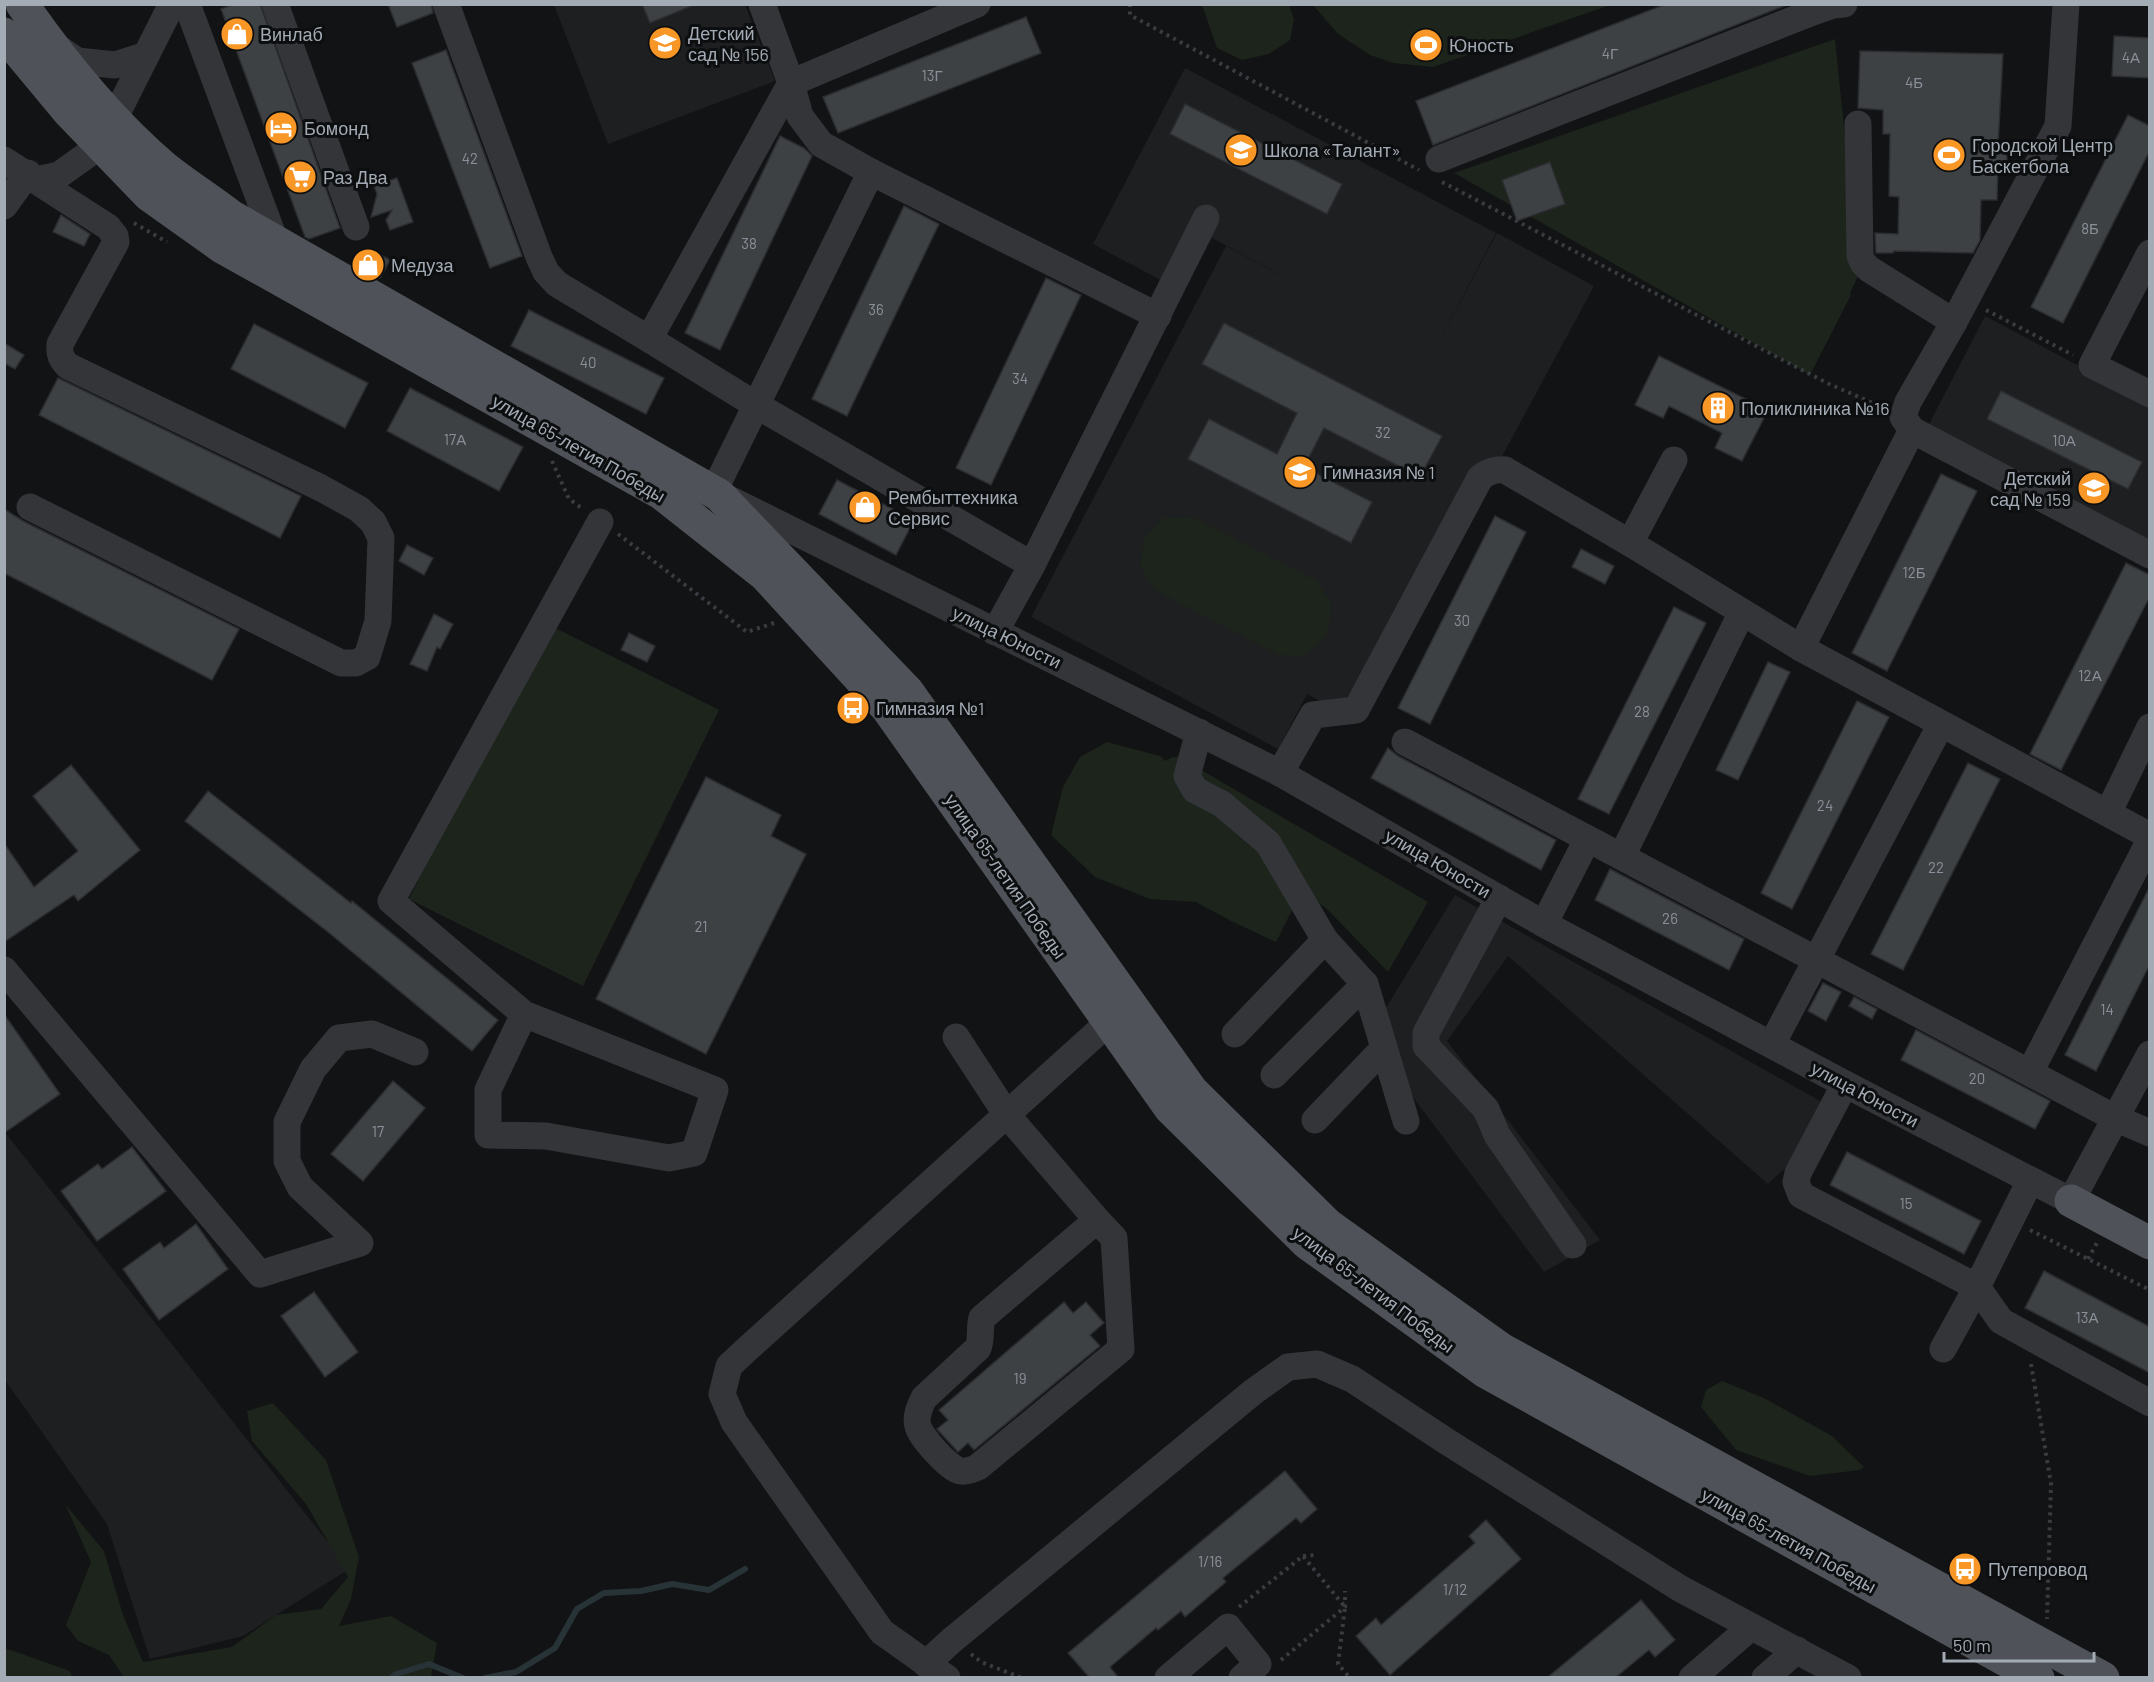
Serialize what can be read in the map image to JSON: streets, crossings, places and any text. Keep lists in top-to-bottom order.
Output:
{
  "streets": {
    "main road": ["улица 65-летия Победы", "улица Юности"]
  },
  "crossings": [
    ["улица 65-летия Победы", "улица Юности"]
  ],
  "places": {
    "shop": ["Винлаб", "Медуза", "Рембыттехника Сервис"],
    "school or university": [
      "Детский сад № 156",
      "Школа «Талант»",
      "Гимназия № 1",
      "Детский сад № 159"
    ],
    "sports": ["Юность", "Городской Центр Баскетбола"],
    "hotel": ["Бомонд"],
    "supermarket": ["Раз Два"],
    "building": ["Поликлиника №16"],
    "bus stop": ["Гимназия №1", "Путепровод"]
  },
  "house_numbers": [
    "4Г",
    "4А",
    "13Г",
    "4Б",
    "42",
    "8Б",
    "38",
    "36",
    "40",
    "34",
    "32",
    "17А",
    "10А",
    "12Б",
    "30",
    "12А",
    "28",
    "24",
    "22",
    "26",
    "21",
    "14",
    "20",
    "17",
    "15",
    "13А",
    "19",
    "1/16",
    "1/12"
  ],
  "scale_bar": "50 m"
}
